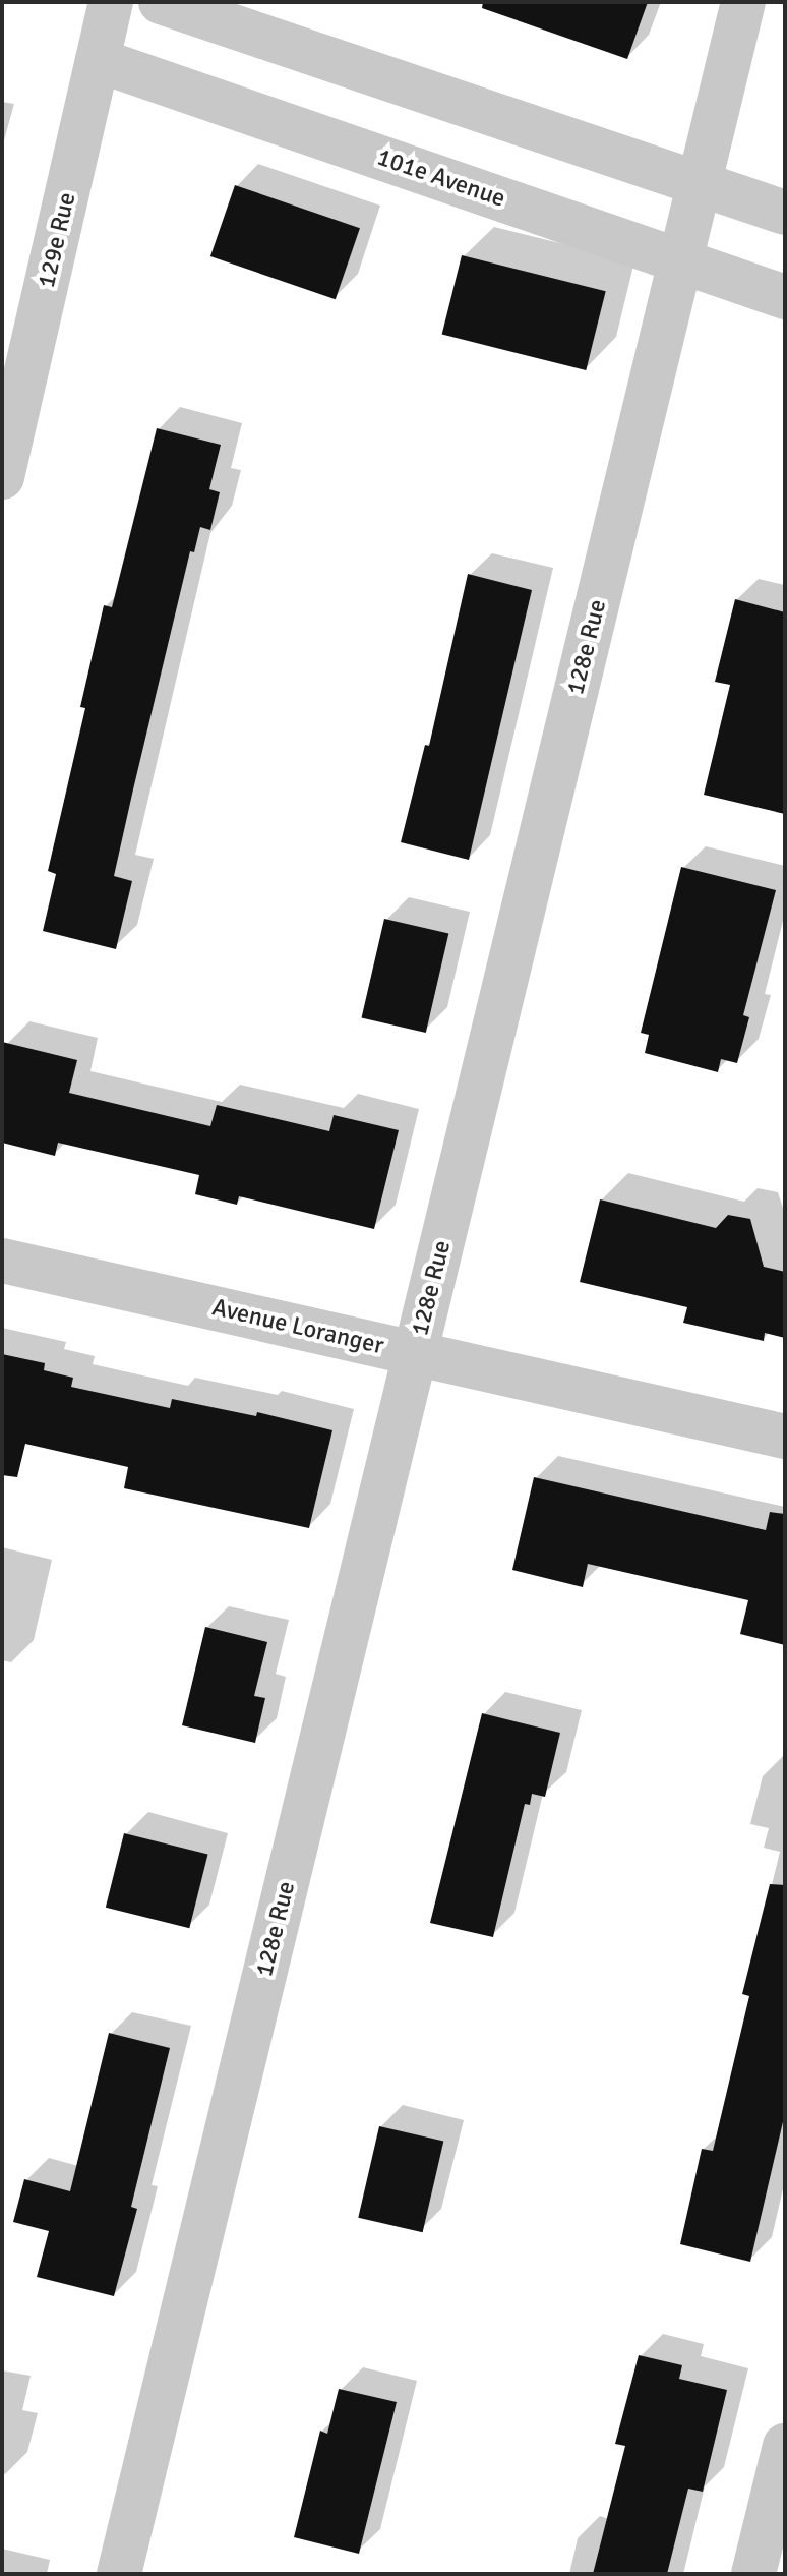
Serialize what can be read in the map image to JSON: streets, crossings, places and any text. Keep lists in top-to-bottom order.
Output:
{
  "streets": {
    "street": [
      "101e Avenue",
      "129e Rue",
      "128e Rue",
      "Avenue Loranger"
    ]
  },
  "crossings": [
    ["101e Avenue", "129e Rue"],
    ["101e Avenue", "128e Rue"],
    ["128e Rue", "Avenue Loranger"]
  ]
}
